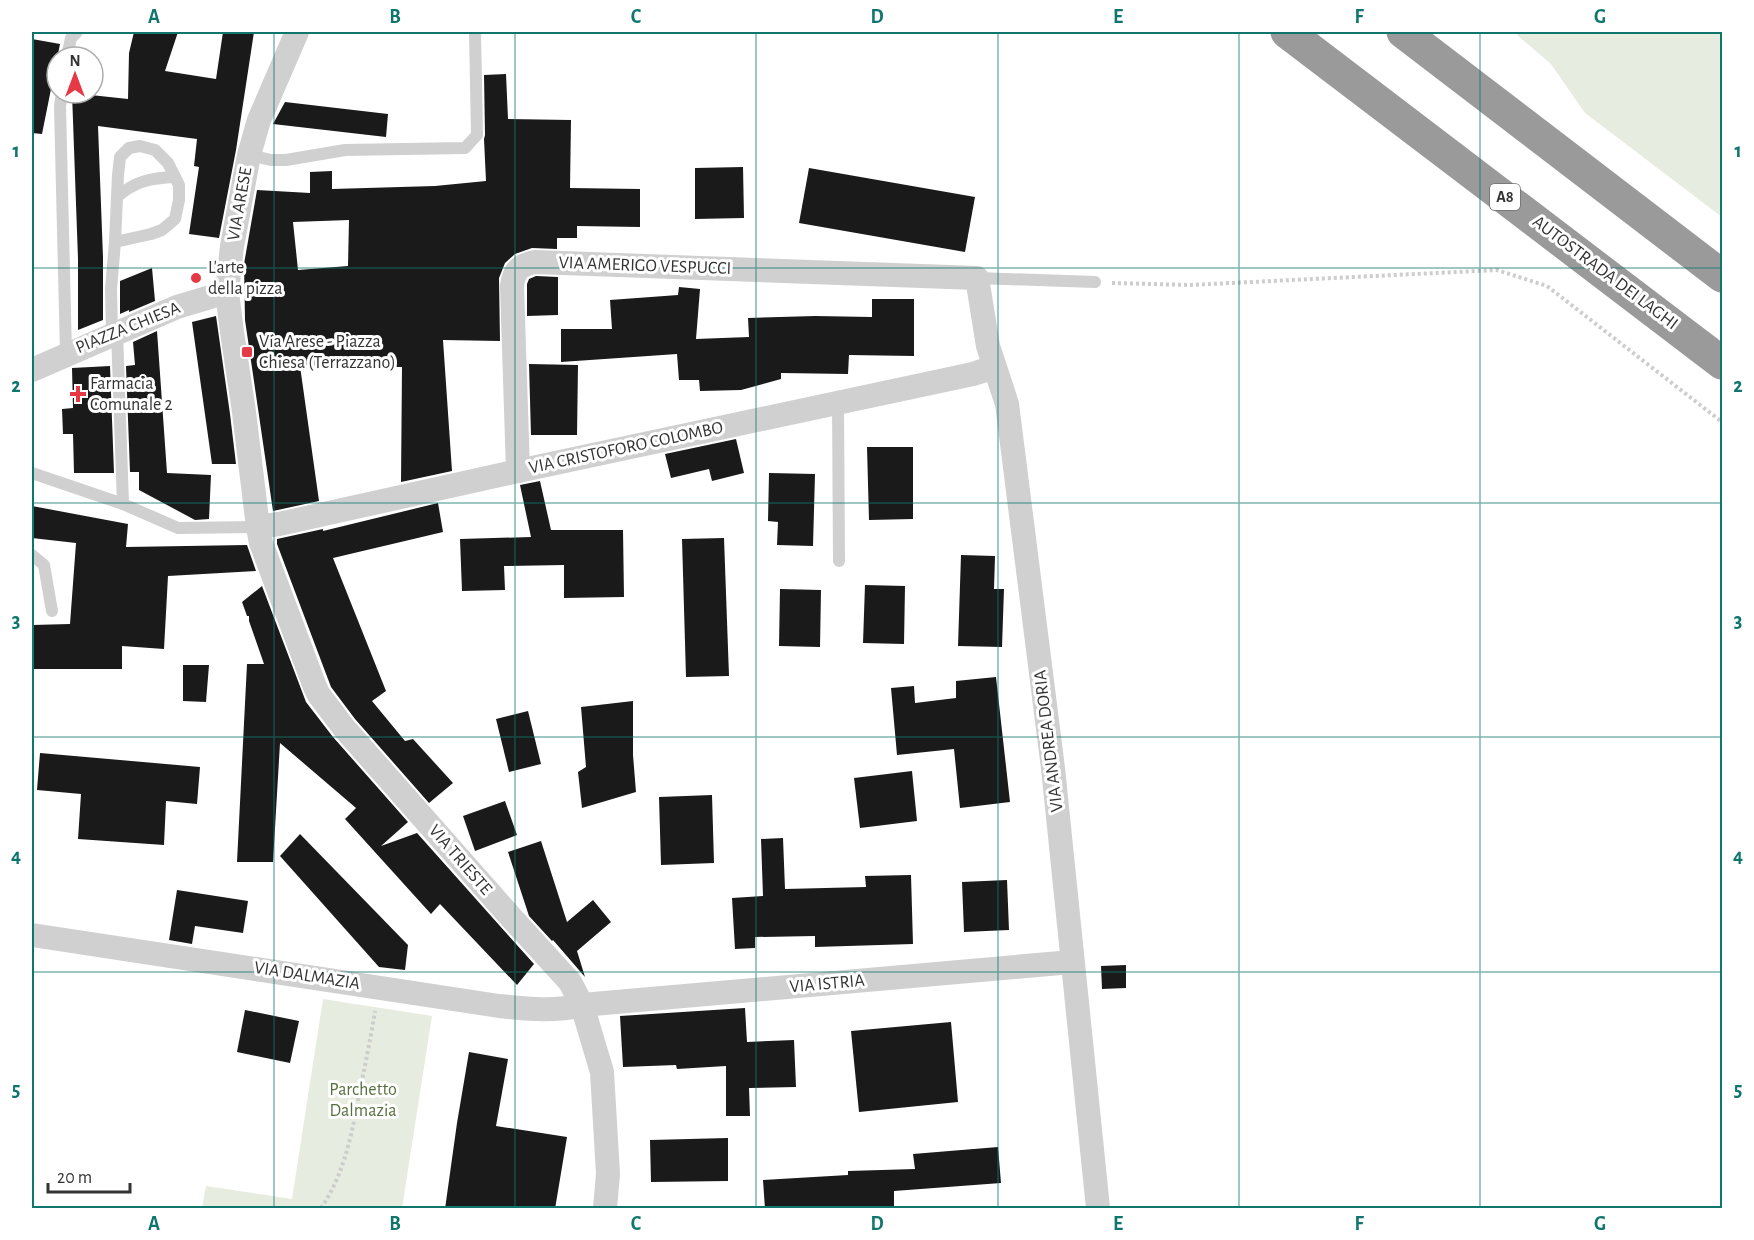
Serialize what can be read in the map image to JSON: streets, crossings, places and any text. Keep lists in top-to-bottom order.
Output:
{
  "streets": {
    "highway": ["A8", "AUTOSTRADA DEI LAGHI"],
    "street": [
      "VIA ARESE",
      "VIA AMERIGO VESPUCCI",
      "PIAZZA CHIESA",
      "VIA CRISTOFORO COLOMBO",
      "VIA ANDREA DORIA",
      "VIA TRIESTE",
      "VIA DALMAZIA",
      "VIA ISTRIA"
    ]
  },
  "crossings": [
    ["VIA ARESE", "PIAZZA CHIESA"],
    ["VIA ARESE", "VIA CRISTOFORO COLOMBO"],
    ["VIA ARESE", "VIA TRIESTE"],
    ["VIA AMERIGO VESPUCCI", "VIA CRISTOFORO COLOMBO"],
    ["VIA AMERIGO VESPUCCI", "VIA ANDREA DORIA"],
    ["VIA CRISTOFORO COLOMBO", "VIA ANDREA DORIA"],
    ["VIA CRISTOFORO COLOMBO", "VIA TRIESTE"],
    ["VIA ANDREA DORIA", "VIA ISTRIA"],
    ["VIA TRIESTE", "VIA DALMAZIA"],
    ["VIA TRIESTE", "VIA ISTRIA"],
    ["VIA DALMAZIA", "VIA ISTRIA"]
  ],
  "parks": ["Parchetto Dalmazia"],
  "places": {
    "other": ["L'arte della pizza"],
    "transit": ["Via Arese - Piazza Chiesa (Terrazzano)"],
    "health": ["Farmacia Comunale 2"]
  },
  "scale_bar": "20 m",
  "north": "top",
  "grid": {
    "columns": [
      "A",
      "B",
      "C",
      "D",
      "E",
      "F",
      "G"
    ],
    "rows": [
      "1",
      "2",
      "3",
      "4",
      "5"
    ]
  }
}
